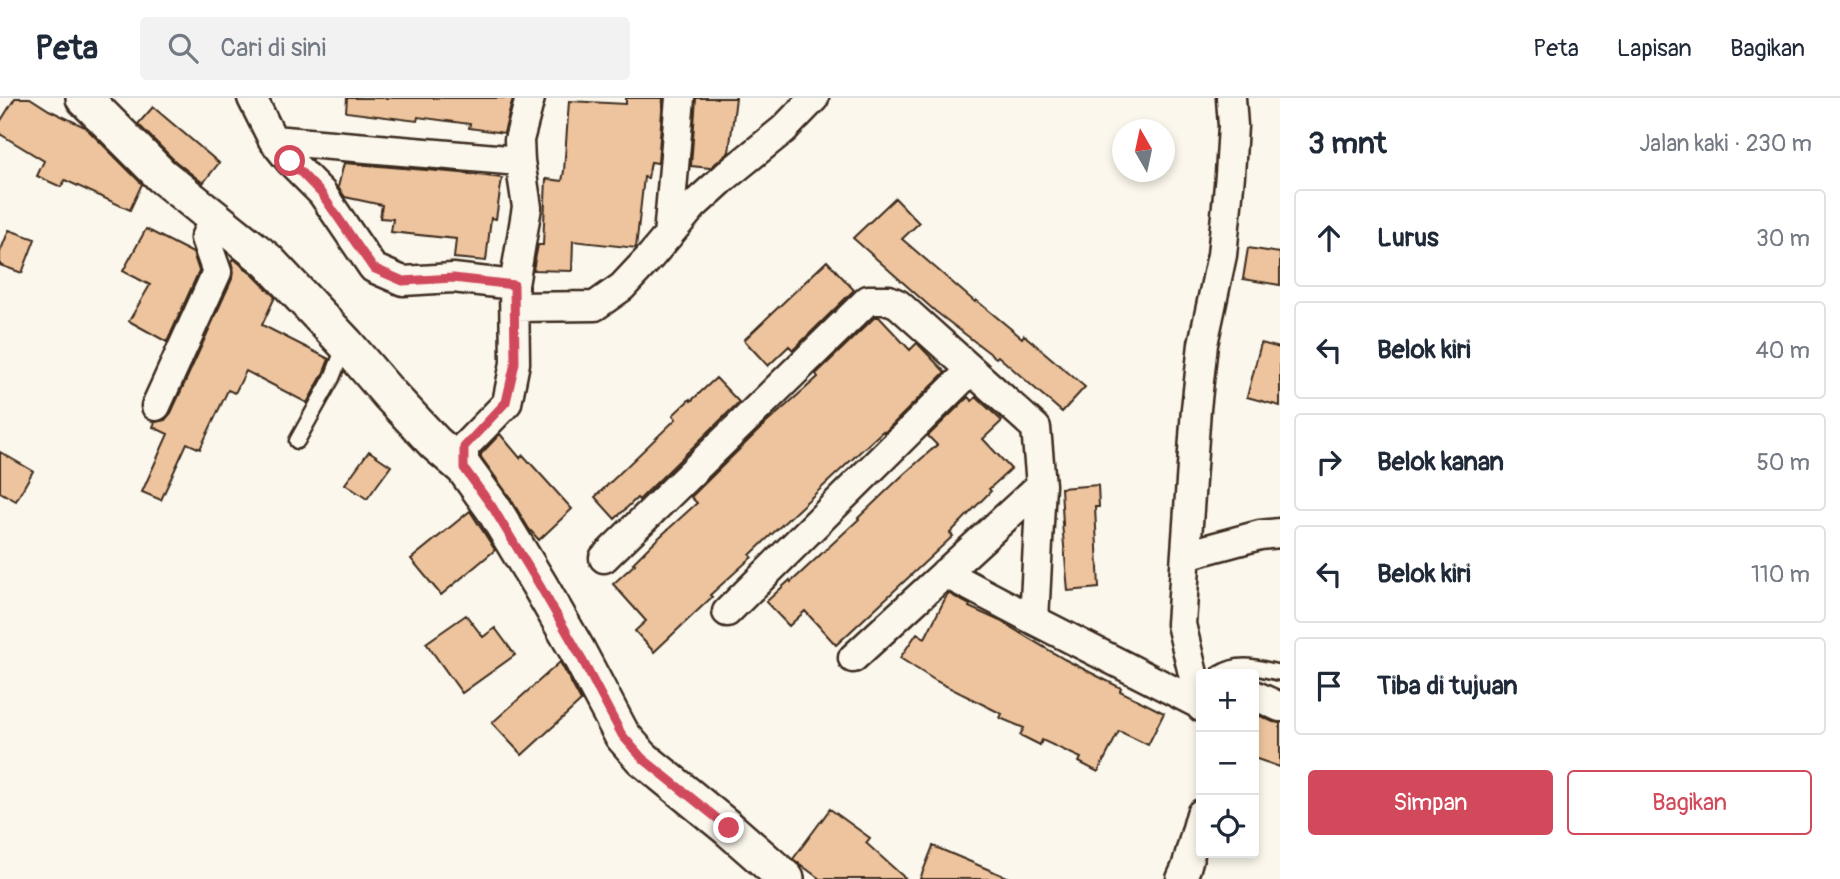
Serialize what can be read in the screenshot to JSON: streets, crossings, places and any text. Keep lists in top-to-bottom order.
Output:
{
  "north": "top",
  "page": {
    "header": "Peta",
    "search": "Cari di sini",
    "nav": ["Peta", "Lapisan", "Bagikan"],
    "heading": ["3 mnt", "Jalan kaki · 230 m"],
    "list": [
      ["Lurus", "30 m"],
      ["Belok kiri", "40 m"],
      ["Belok kanan", "50 m"],
      ["Belok kiri", "110 m"],
      "Tiba di tujuan"
    ],
    "map_buttons": ["+", "−"],
    "buttons": ["Simpan", "Bagikan"]
  }
}
